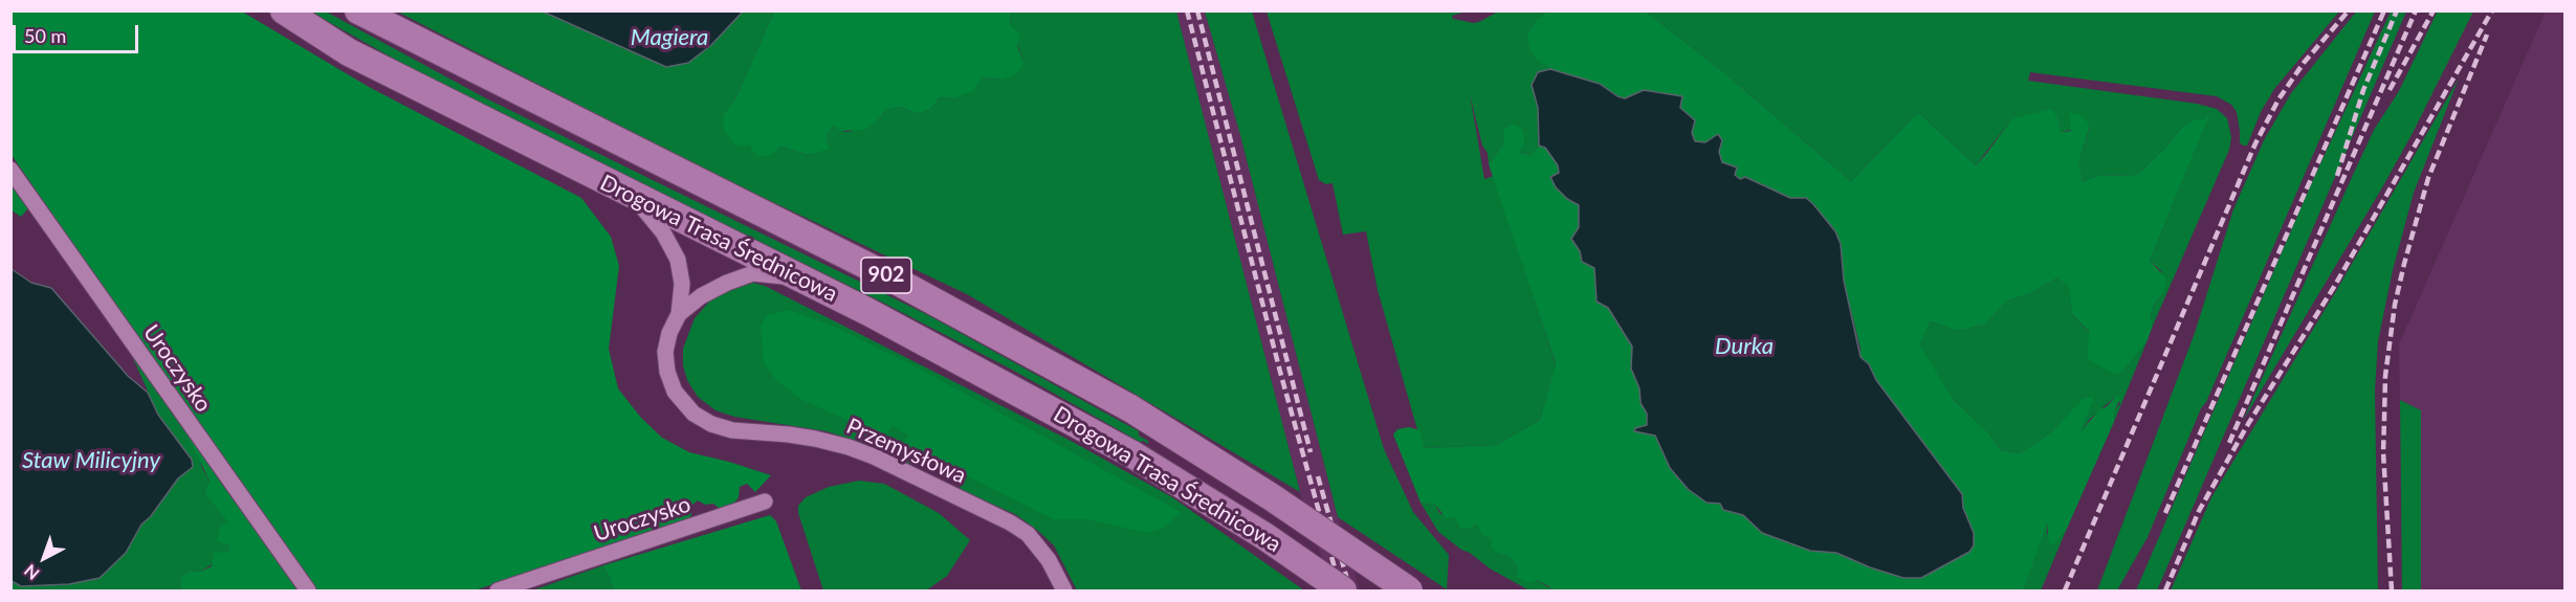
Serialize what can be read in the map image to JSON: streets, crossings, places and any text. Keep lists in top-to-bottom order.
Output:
{
  "streets": {
    "main road": ["Drogowa Trasa Średnicowa", "902"],
    "street": ["Uroczysko", "Przemysłowa"]
  },
  "crossings": [
    ["Drogowa Trasa Średnicowa", "Przemysłowa"]
  ],
  "water": ["Magiera", "Durka", "Staw Milicyjny"],
  "scale_bar": "50 m",
  "north": "bottom left"
}
